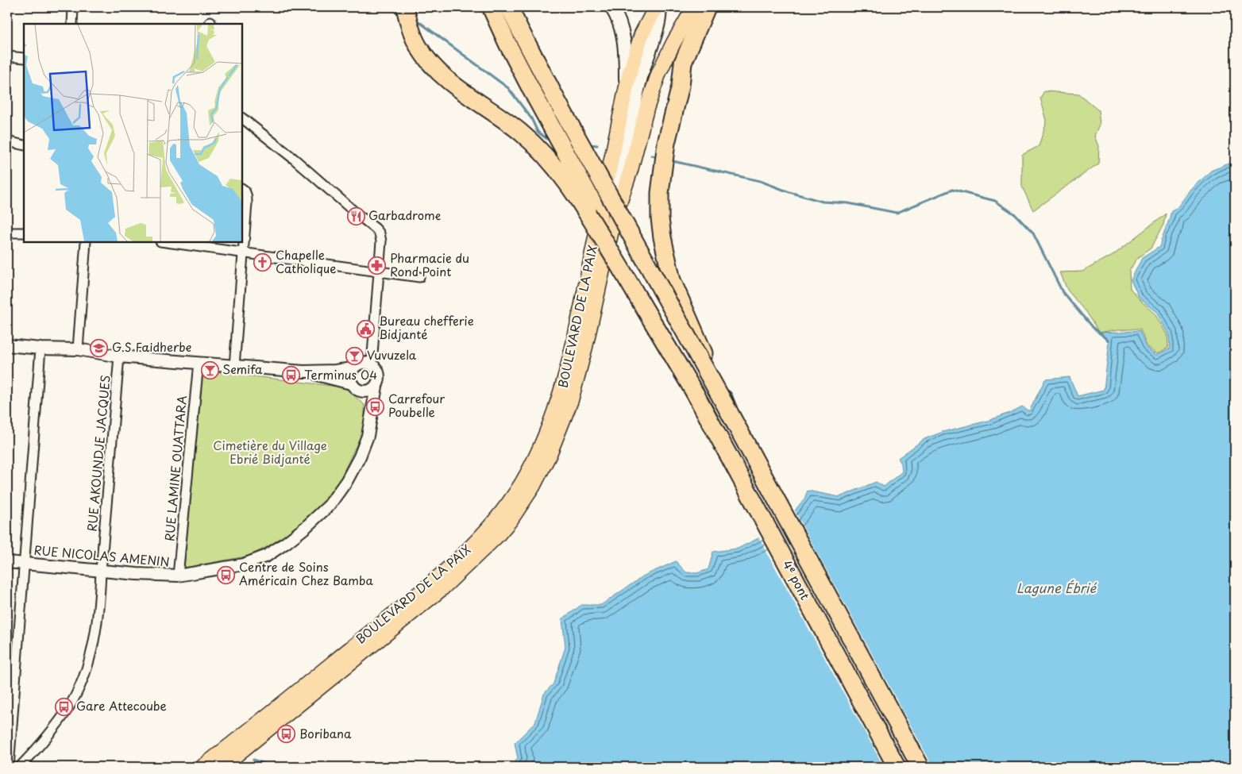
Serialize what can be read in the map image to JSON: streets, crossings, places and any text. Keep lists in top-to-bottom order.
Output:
{
  "streets": {
    "highway": ["4ᵉ pont"],
    "main road": ["BOULEVARD DE LA PAIX"],
    "street": ["RUE AKOUNDJE JACQUES", "RUE LAMINE OUATTARA", "RUE NICOLAS AMENIN"]
  },
  "crossings": [
    ["RUE AKOUNDJE JACQUES", "RUE NICOLAS AMENIN"],
    ["RUE LAMINE OUATTARA", "RUE NICOLAS AMENIN"]
  ],
  "water": ["Lagune Ébrié"],
  "parks": ["Cimetière du Village Ebrié Bidjanté"],
  "places": {
    "restaurant": ["Garbadrome"],
    "church": ["Chapelle Catholique"],
    "pharmacy": ["Pharmacie du Rond Point"],
    "public building": ["Bureau chefferie Bidjanté"],
    "school or university": ["G.S Faidherbe"],
    "bar": ["Vuvuzela", "Semifa"],
    "bus stop": [
      "Terminus 04",
      "Carrefour Poubelle",
      "Centre de Soins Américain Chez Bamba",
      "Gare Attecoube",
      "Boribana"
    ]
  }
}
